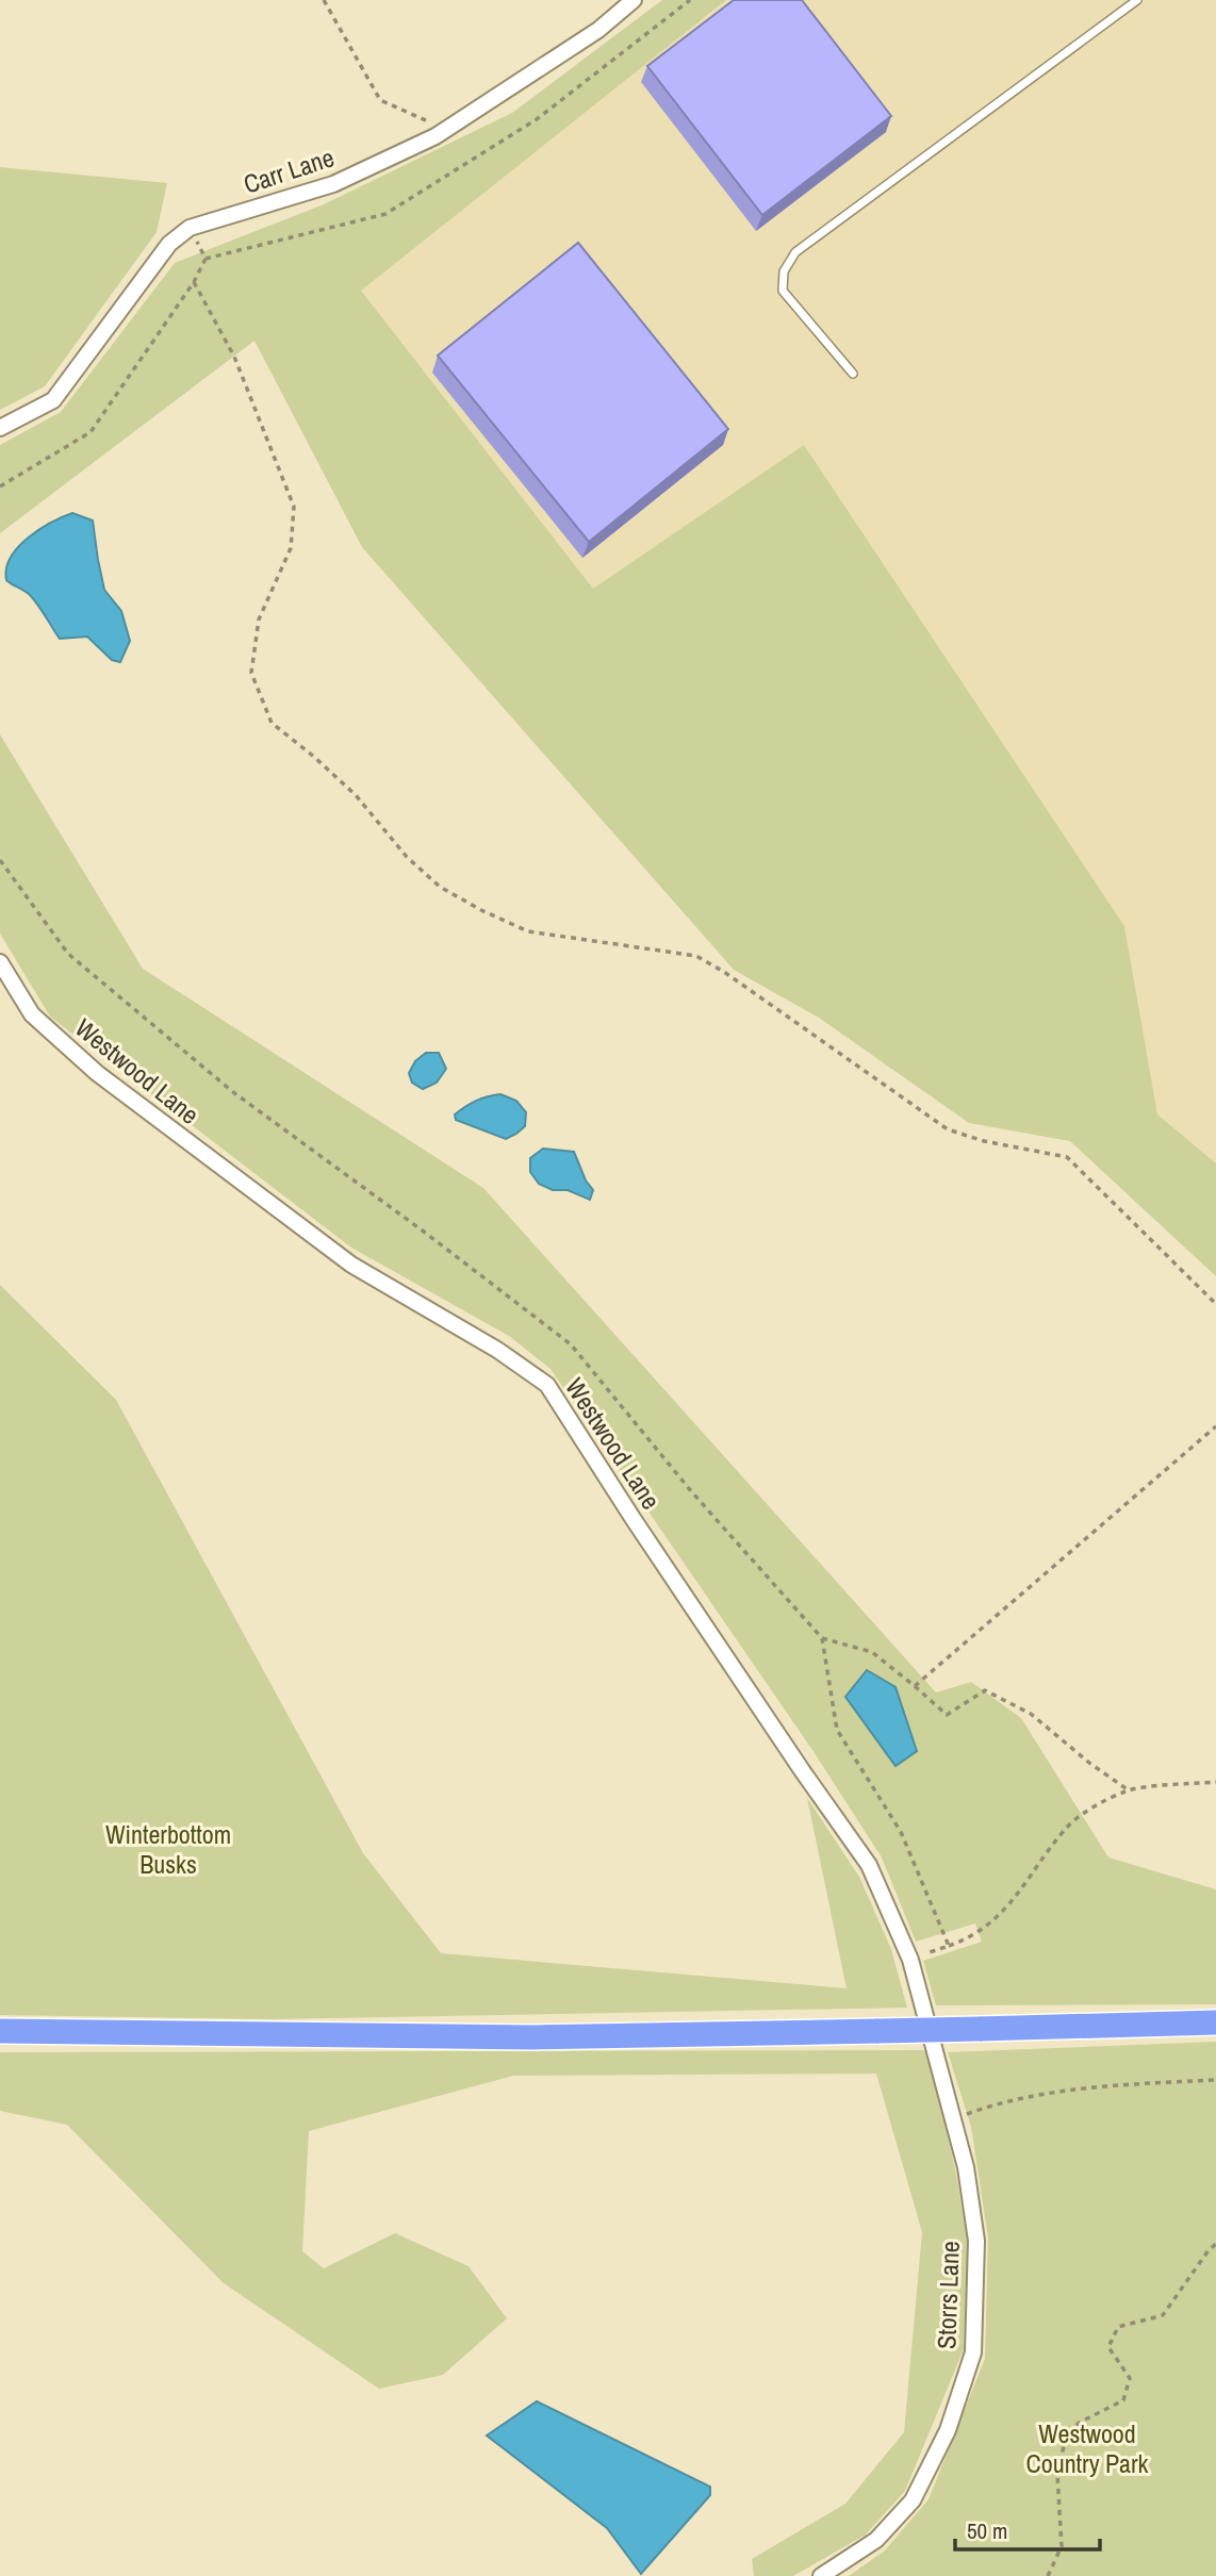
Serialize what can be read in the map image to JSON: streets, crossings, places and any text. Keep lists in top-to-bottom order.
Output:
{
  "streets": {
    "street": ["Carr Lane", "Westwood Lane", "Storrs Lane"]
  },
  "crossings": [
    ["Westwood Lane", "Storrs Lane"]
  ],
  "parks": ["Winterbottom Busks", "Westwood Country Park"],
  "scale_bar": "50 m"
}
